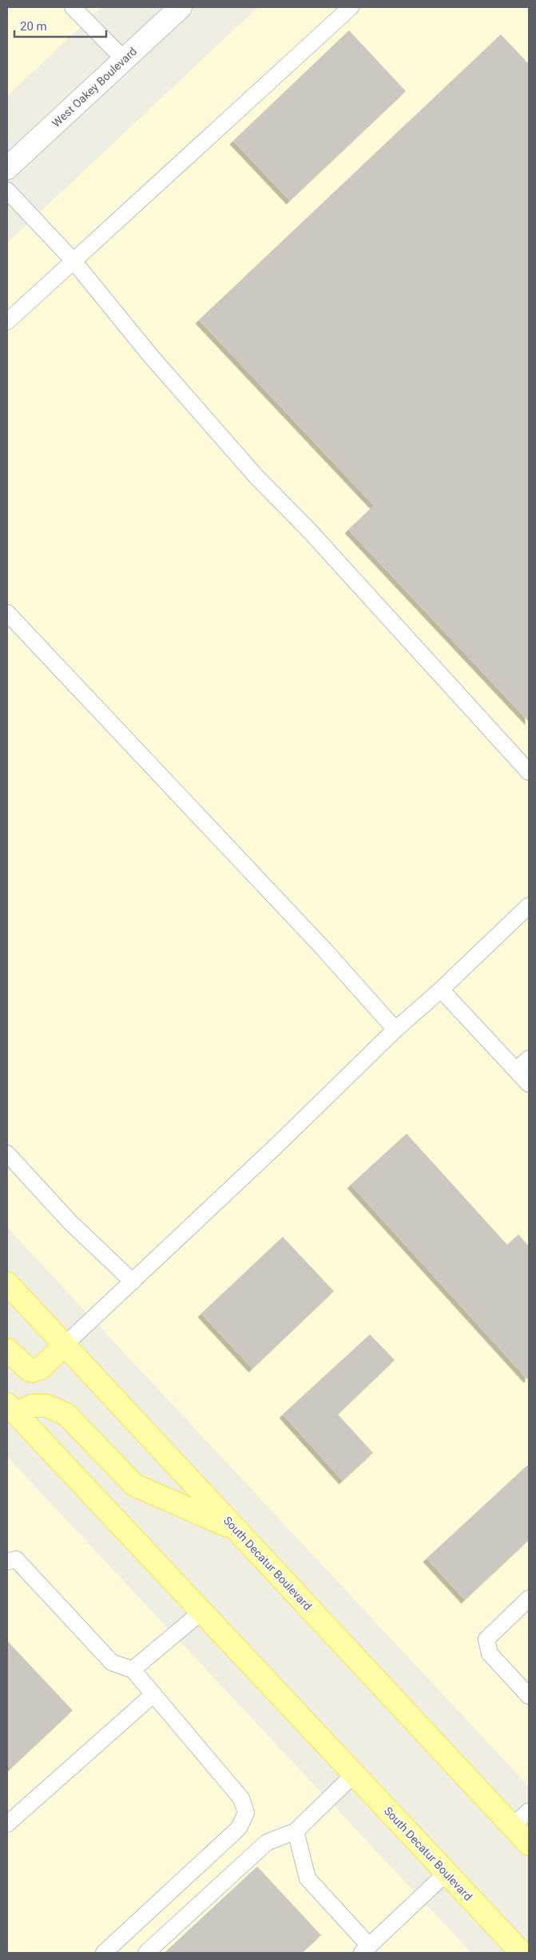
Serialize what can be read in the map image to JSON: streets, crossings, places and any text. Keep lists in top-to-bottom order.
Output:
{
  "streets": {
    "main road": ["West Oakey Boulevard", "South Decatur Boulevard"]
  },
  "scale_bar": "20 m"
}
